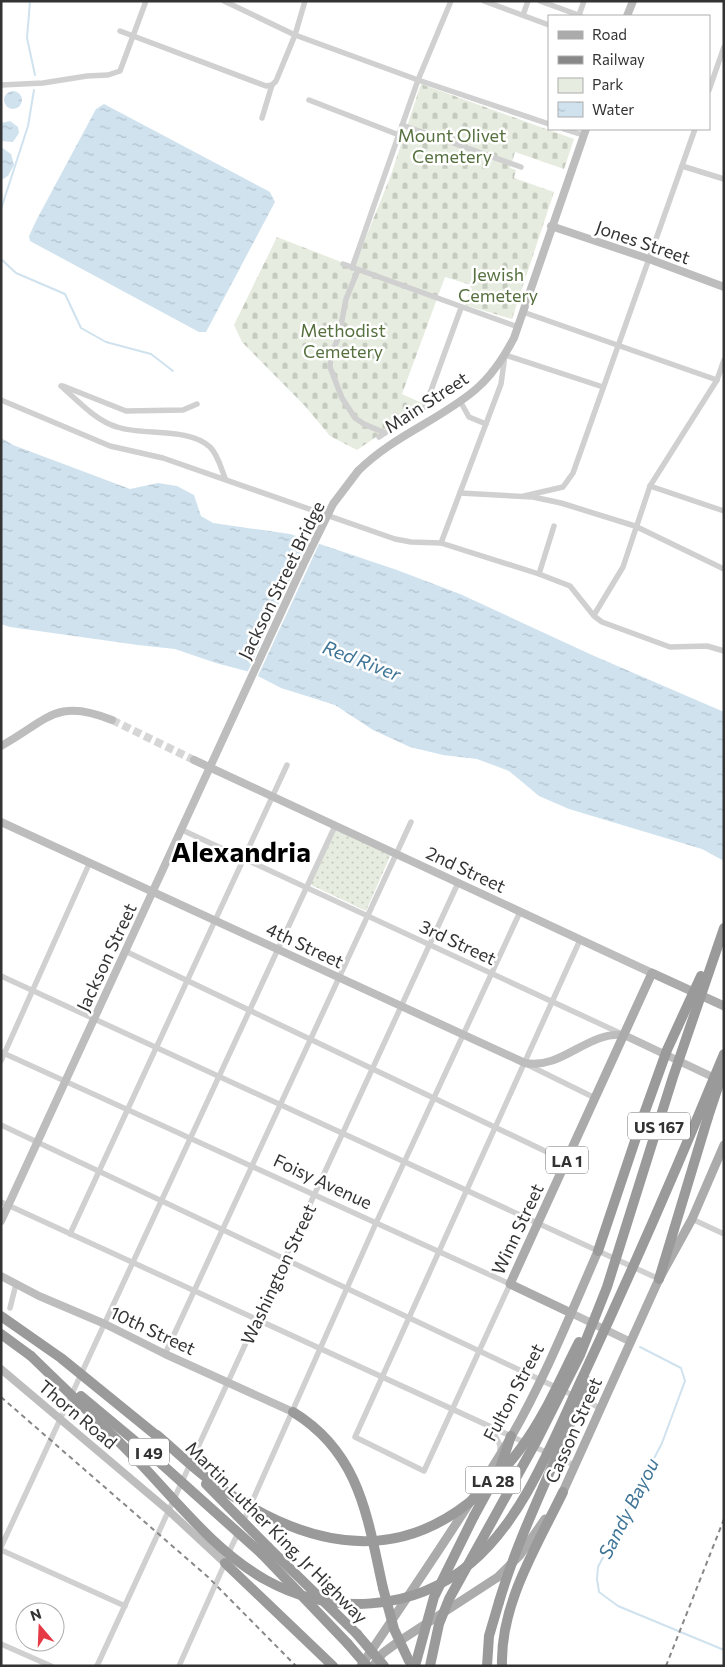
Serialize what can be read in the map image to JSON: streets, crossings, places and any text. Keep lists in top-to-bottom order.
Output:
{
  "streets": {
    "highway": [
      "US 167",
      "I 49",
      "LA 28",
      "Martin Luther King, Jr Highway"
    ],
    "main road": [
      "Jones Street",
      "Main Street",
      "Jackson Street Bridge",
      "2nd Street",
      "3rd Street",
      "4th Street",
      "Jackson Street",
      "LA 1",
      "Foisy Avenue",
      "Winn Street",
      "10th Street",
      "Fulton Street",
      "Thorn Road",
      "Casson Street"
    ],
    "street": ["Washington Street"]
  },
  "crossings": [
    ["Jones Street", "Main Street"],
    ["Main Street", "Jackson Street Bridge"],
    ["Jackson Street Bridge", "Jackson Street"],
    ["2nd Street", "Jackson Street"],
    ["2nd Street", "Winn Street"],
    ["2nd Street", "Washington Street"],
    ["3rd Street", "Jackson Street"],
    ["3rd Street", "Winn Street"],
    ["3rd Street", "Washington Street"],
    ["4th Street", "Jackson Street"],
    ["4th Street", "Winn Street"],
    ["4th Street", "Washington Street"],
    ["Jackson Street", "Foisy Avenue"],
    ["US 167", "LA 28"],
    ["Foisy Avenue", "Winn Street"],
    ["Foisy Avenue", "Washington Street"],
    ["Foisy Avenue", "Fulton Street"],
    ["Foisy Avenue", "Casson Street"],
    ["Washington Street", "10th Street"],
    ["Washington Street", "Thorn Road"],
    ["LA 28", "Martin Luther King, Jr Highway"]
  ],
  "districts": ["Alexandria"],
  "water": ["Red River", "Sandy Bayou"],
  "parks": ["Mount Olivet Cemetery", "Jewish Cemetery", "Methodist Cemetery"],
  "legend": [
    "Road",
    "Railway",
    "Park",
    "Water"
  ],
  "north": "top"
}
